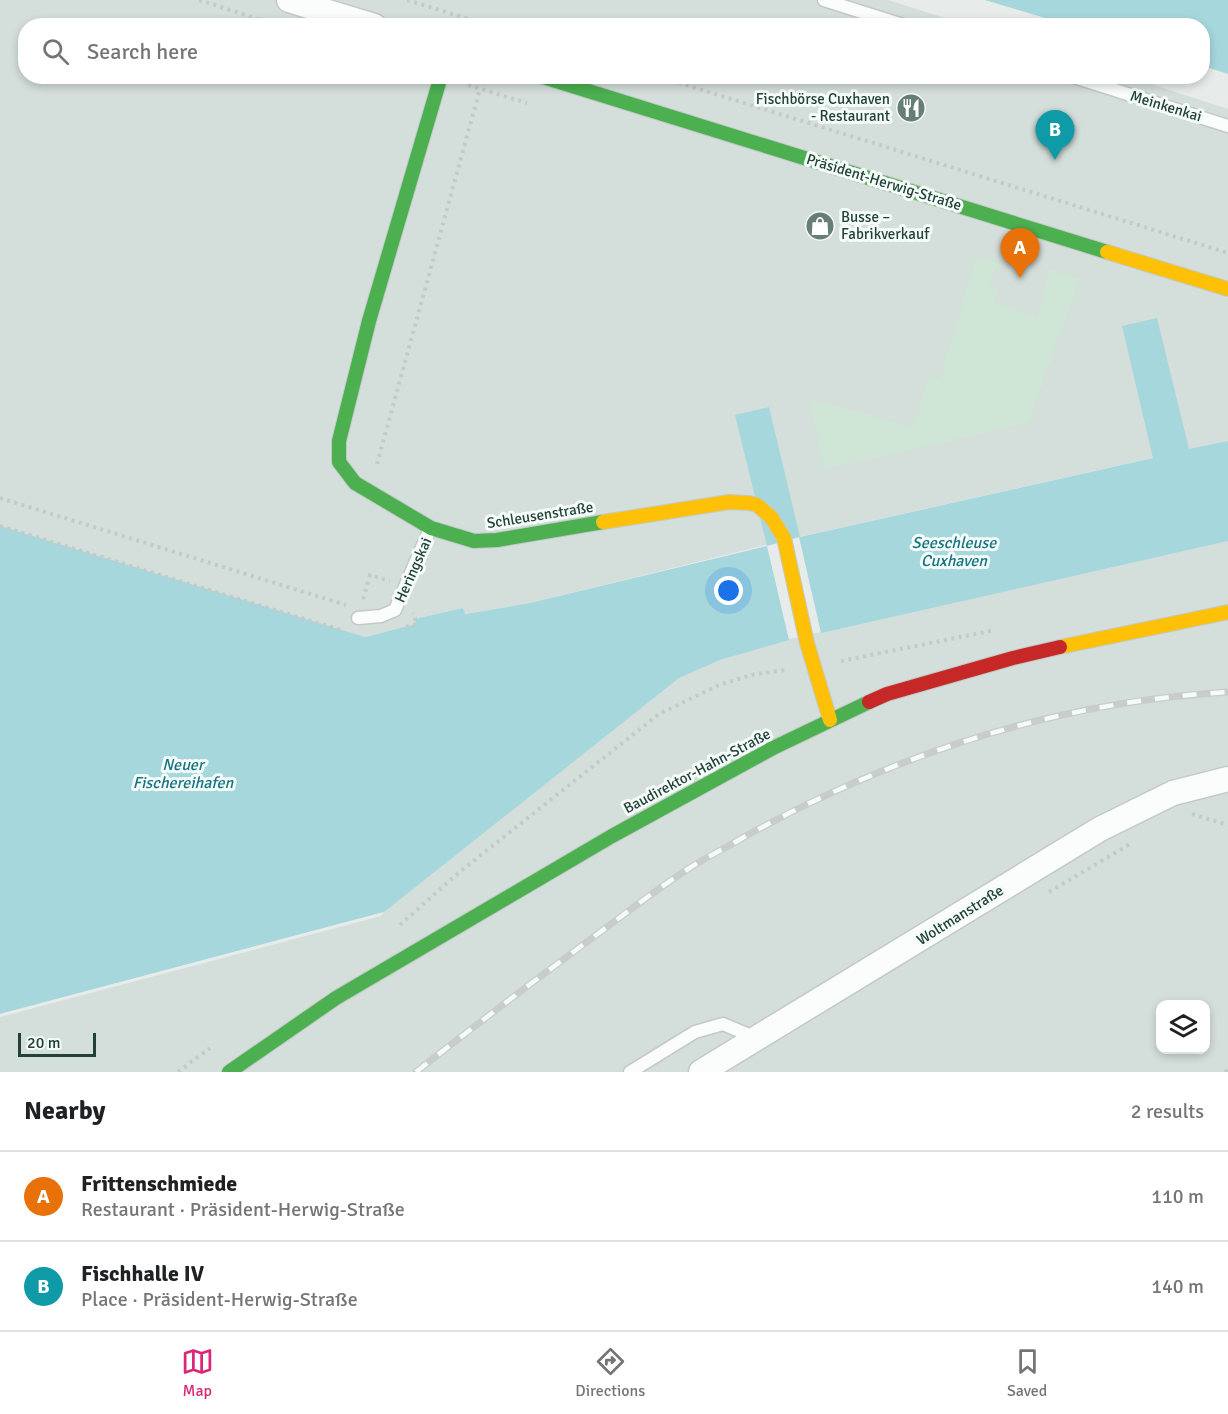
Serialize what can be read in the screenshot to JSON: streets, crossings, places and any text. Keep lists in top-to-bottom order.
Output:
{
  "streets": {
    "street": [
      "Präsident-Herwig-Straße",
      "Schleusenstraße",
      "Baudirektor-Hahn-Straße",
      "Woltmanstraße"
    ],
    "lane": ["Meinkenkai", "Heringskai"]
  },
  "crossings": [
    ["Schleusenstraße", "Heringskai"],
    ["Schleusenstraße", "Baudirektor-Hahn-Straße"]
  ],
  "water": ["Seeschleuse Cuxhaven", "Neuer Fischereihafen"],
  "places": {
    "restaurant": ["Fischbörse Cuxhaven - Restaurant"],
    "shop": ["Busse – Fabrikverkauf"]
  },
  "scale_bar": "20 m",
  "page": {
    "search": "Search here",
    "pins": ["B", "A"],
    "scale": "20 m",
    "heading": ["Nearby", "2 results"],
    "list": [
      {
        "mark": "A",
        "name": "Frittenschmiede",
        "note": "Restaurant · Präsident-Herwig-Straße",
        "value": "110 m"
      },
      {
        "mark": "B",
        "name": "Fischhalle IV",
        "note": "Place · Präsident-Herwig-Straße",
        "value": "140 m"
      }
    ],
    "nav": ["Map", "Directions", "Saved"]
  }
}
